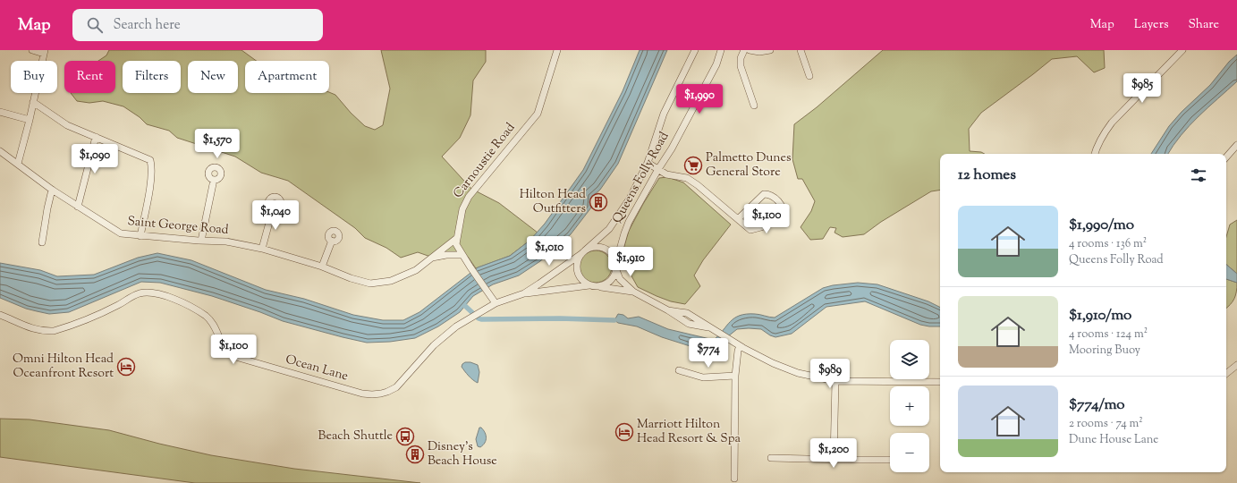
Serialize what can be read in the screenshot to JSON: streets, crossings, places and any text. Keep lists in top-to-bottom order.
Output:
{
  "streets": {
    "street": [
      "Carnoustie Road",
      "Queens Folly Road",
      "Saint George Road",
      "Ocean Lane"
    ]
  },
  "crossings": [
    ["Carnoustie Road", "Saint George Road"],
    ["Carnoustie Road", "Ocean Lane"],
    ["Queens Folly Road", "Ocean Lane"]
  ],
  "places": {
    "supermarket": ["Palmetto Dunes General Store"],
    "building": ["Hilton Head Outfitters", "Disney's Beach House"],
    "hotel": ["Omni Hilton Head Oceanfront Resort", "Marriott Hilton Head Resort & Spa"],
    "bus stop": ["Beach Shuttle"]
  },
  "page": {
    "header": "Map",
    "search": "Search here",
    "nav": ["Map", "Layers", "Share"],
    "chip": [
      "Buy",
      "Rent",
      "Filters",
      "New",
      "Apartment"
    ],
    "price": [
      "$985",
      "$1,990",
      "$1,570",
      "$1,090",
      "$1,040",
      "$1,100",
      "$1,010",
      "$1,910",
      "$1,100",
      "$774",
      "$989",
      "$1,200"
    ],
    "heading": "12 homes",
    "list": [
      {
        "name": "$1,990/mo",
        "note": "4 rooms · 136 m² · Queens Folly Road"
      },
      {
        "name": "$1,910/mo",
        "note": "4 rooms · 124 m² · Mooring Buoy"
      },
      {
        "name": "$774/mo",
        "note": "2 rooms · 74 m² · Dune House Lane"
      }
    ],
    "map_buttons": ["+", "−"]
  }
}
